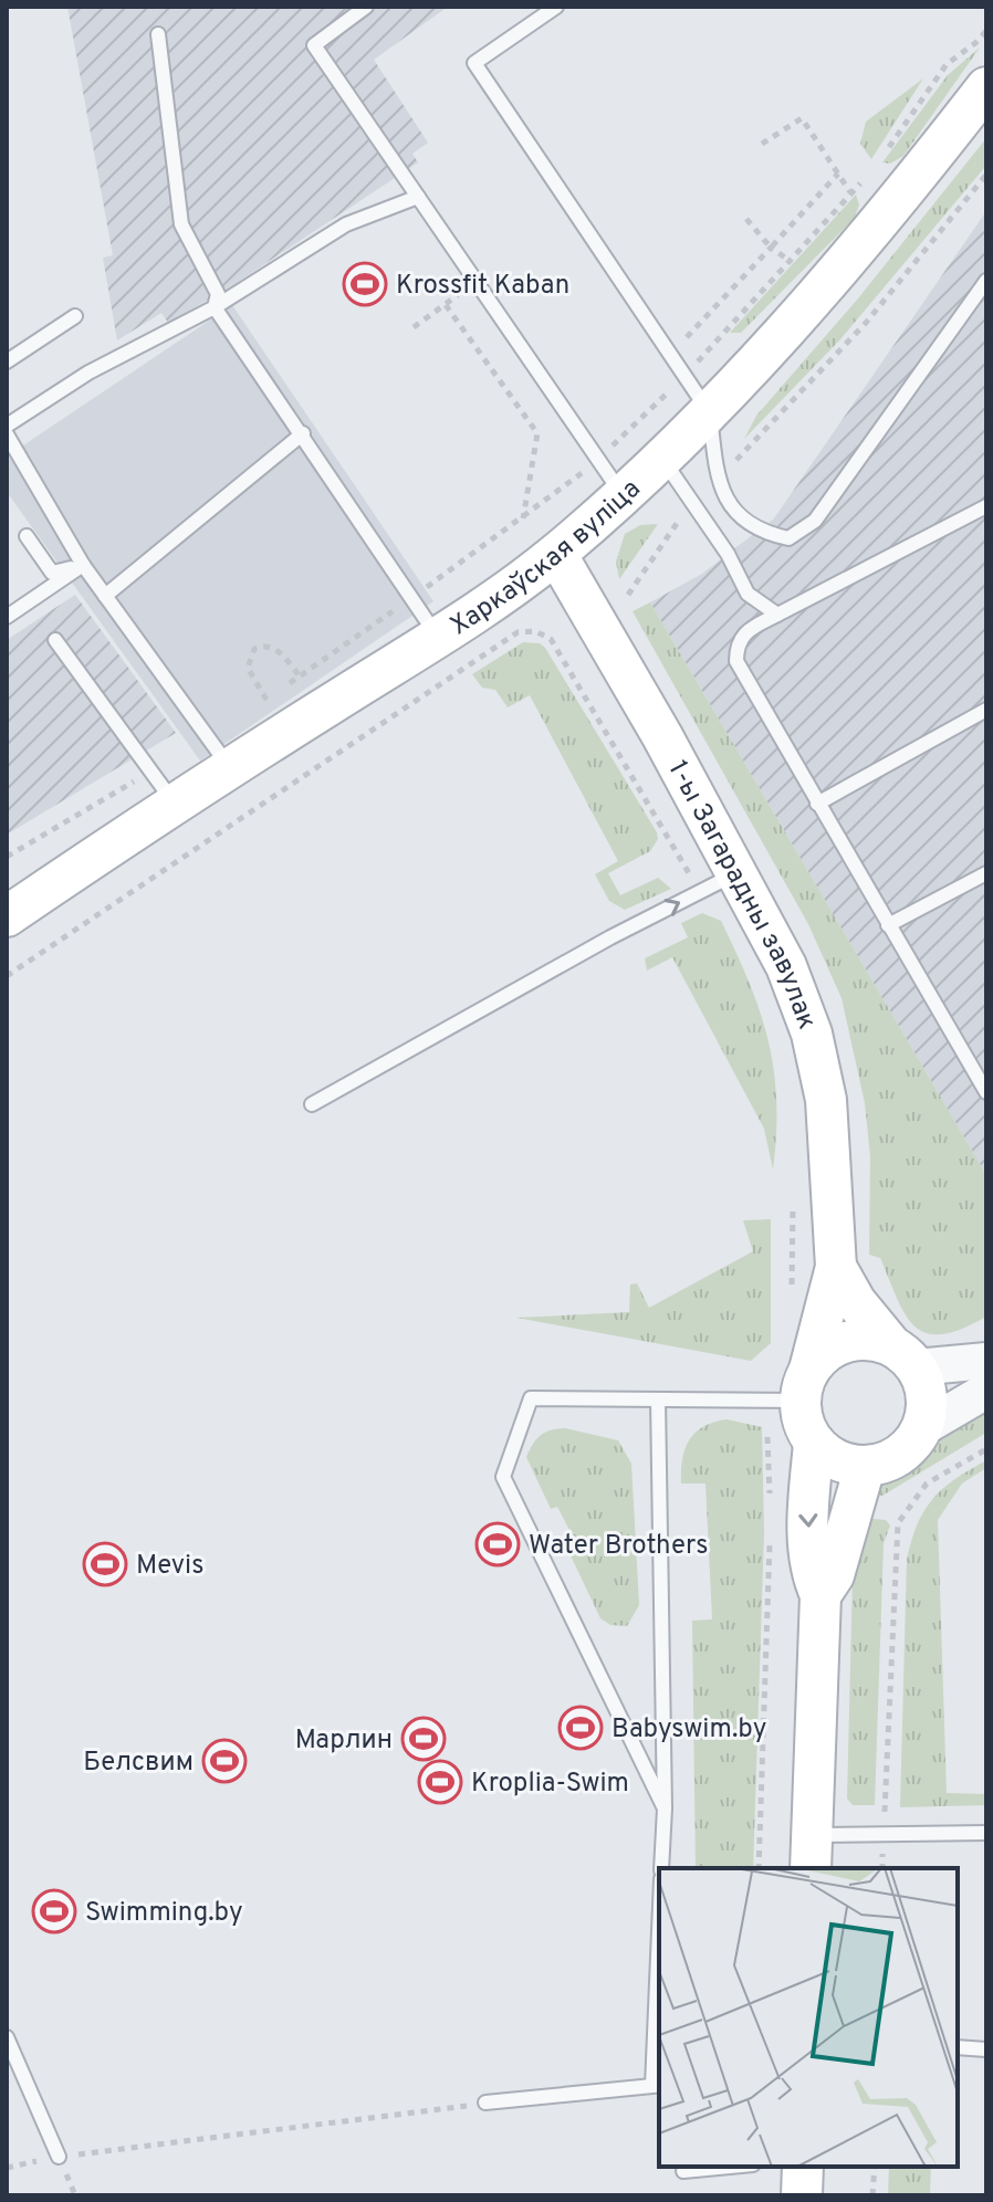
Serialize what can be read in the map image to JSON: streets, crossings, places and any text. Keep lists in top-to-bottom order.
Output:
{
  "streets": {
    "main road": ["Харкаўская вуліца", "1-ы Загарадны завулак"]
  },
  "crossings": [
    ["Харкаўская вуліца", "1-ы Загарадны завулак"]
  ],
  "places": {
    "sports": [
      "Krossfit Kaban",
      "Water Brothers",
      "Mevis",
      "Babyswim.by",
      "Марлин",
      "Белсвим",
      "Kroplia-Swim",
      "Swimming.by"
    ]
  }
}
